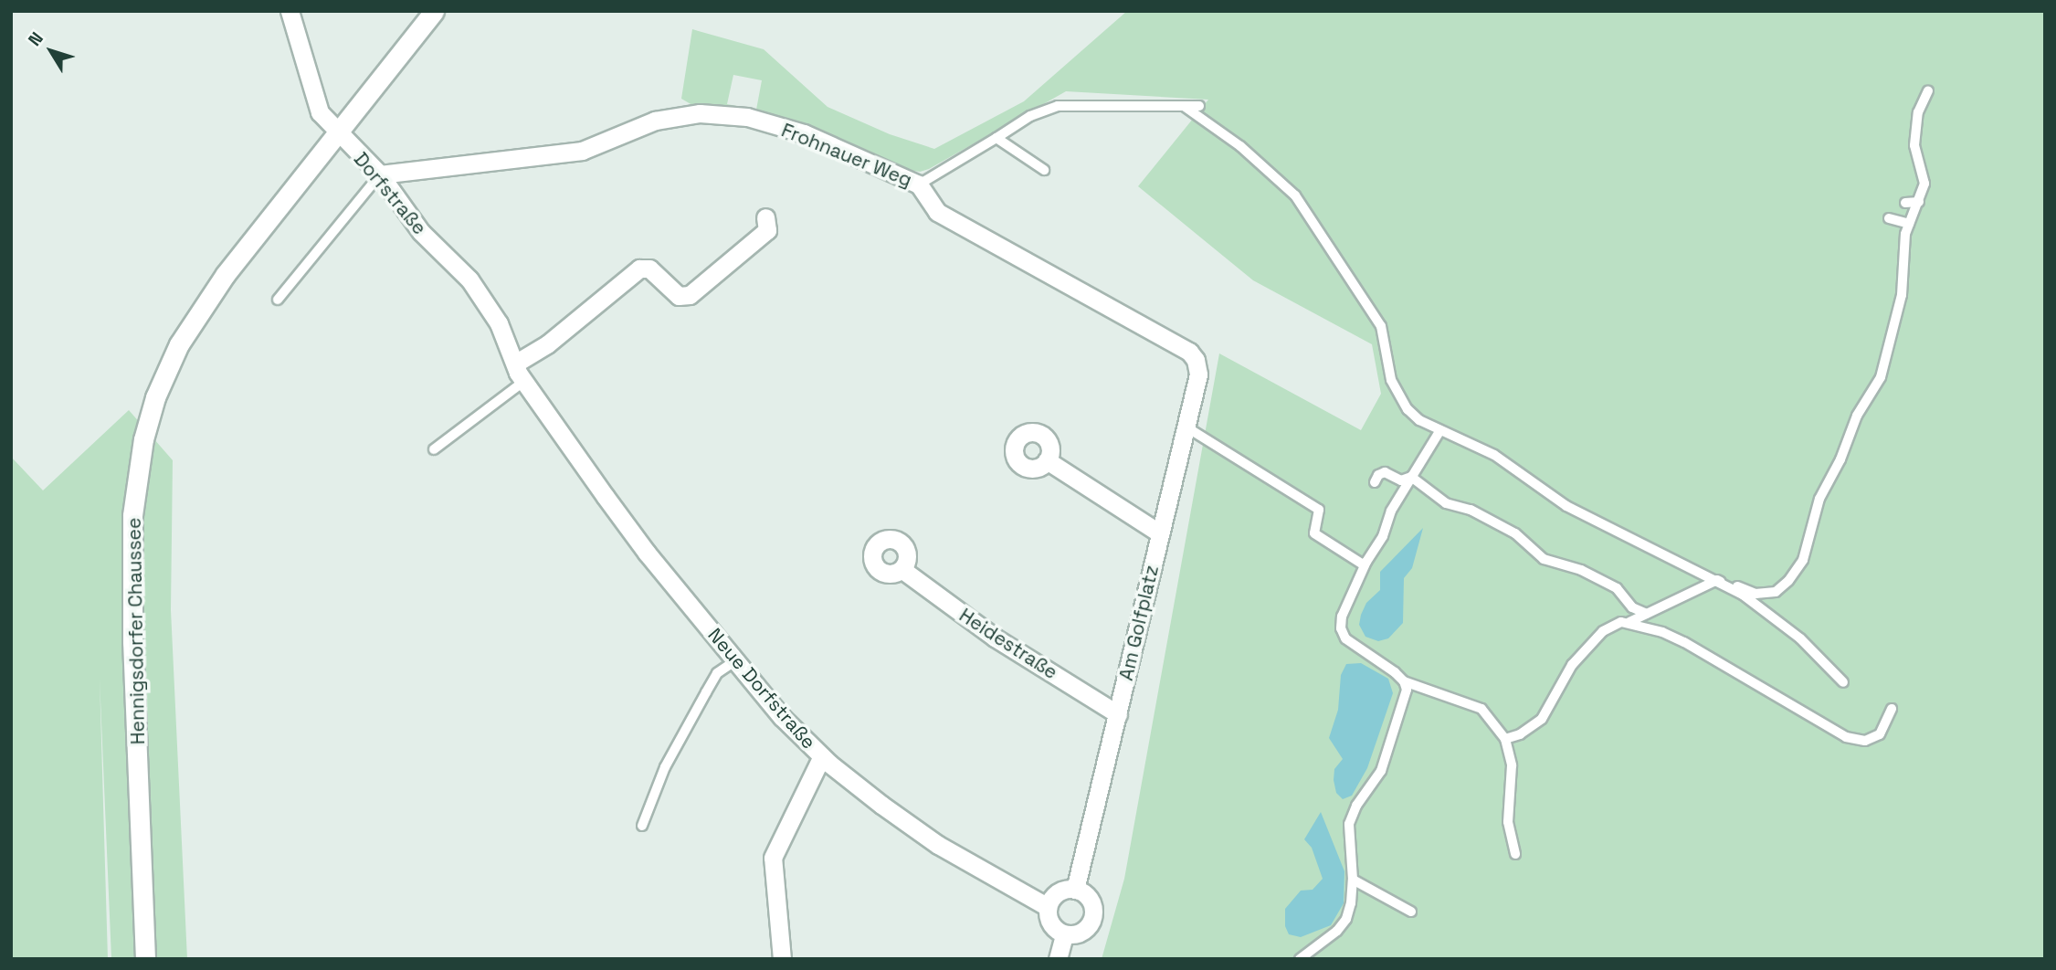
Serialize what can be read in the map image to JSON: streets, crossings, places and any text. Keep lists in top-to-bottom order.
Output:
{
  "streets": {
    "main road": ["Hennigsdorfer Chaussee"],
    "street": [
      "Frohnauer Weg",
      "Dorfstraße",
      "Am Golfplatz",
      "Heidestraße",
      "Neue Dorfstraße"
    ]
  },
  "crossings": [
    ["Frohnauer Weg", "Dorfstraße"],
    ["Frohnauer Weg", "Am Golfplatz"],
    ["Dorfstraße", "Hennigsdorfer Chaussee"],
    ["Dorfstraße", "Neue Dorfstraße"],
    ["Am Golfplatz", "Heidestraße"],
    ["Am Golfplatz", "Neue Dorfstraße"]
  ],
  "north": "top left"
}
